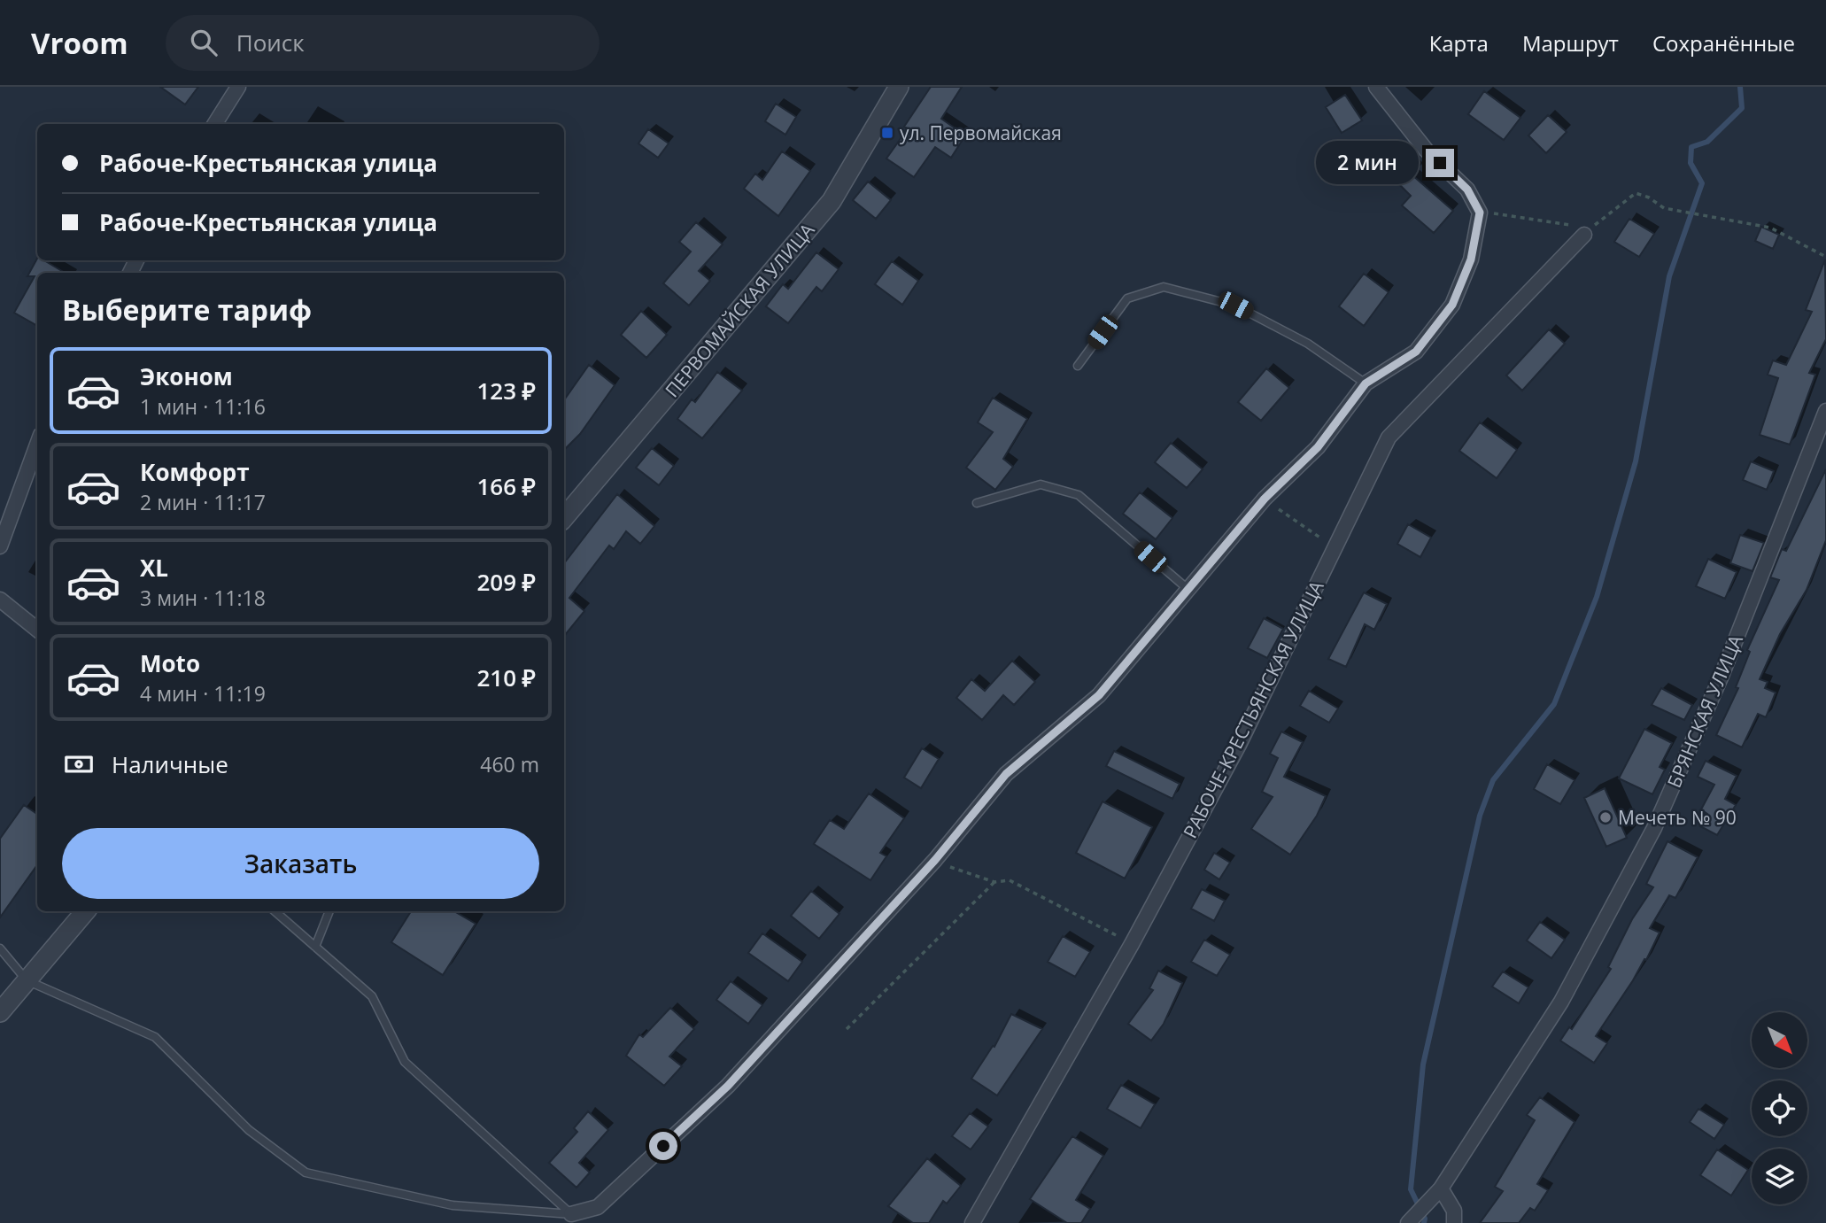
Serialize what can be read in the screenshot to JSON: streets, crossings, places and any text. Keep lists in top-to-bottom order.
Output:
{
  "streets": {
    "street": ["ПЕРВОМАЙСКАЯ УЛИЦА", "РАБОЧЕ-КРЕСТЬЯНСКАЯ УЛИЦА", "БРЯНСКАЯ УЛИЦА"]
  },
  "places": {
    "transit": ["ул. Первомайская"],
    "other": ["Мечеть № 90"]
  },
  "north": "bottom right",
  "page": {
    "header": "Vroom",
    "search": "Поиск",
    "nav": ["Карта", "Маршрут", "Сохранённые"],
    "banner": ["Рабоче-Крестьянская улица", "Рабоче-Крестьянская улица"],
    "bubble": "2 мин",
    "heading": "Выберите тариф",
    "list": [
      {
        "name": "Эконом",
        "note": "1 мин · 11:16",
        "value": "123 ₽"
      },
      {
        "name": "Комфорт",
        "note": "2 мин · 11:17",
        "value": "166 ₽"
      },
      {
        "name": "XL",
        "note": "3 мин · 11:18",
        "value": "209 ₽"
      },
      {
        "name": "Moto",
        "note": "4 мин · 11:19",
        "value": "210 ₽"
      }
    ],
    "pay": ["Наличные", "460 m"],
    "buttons": "Заказать"
  }
}
